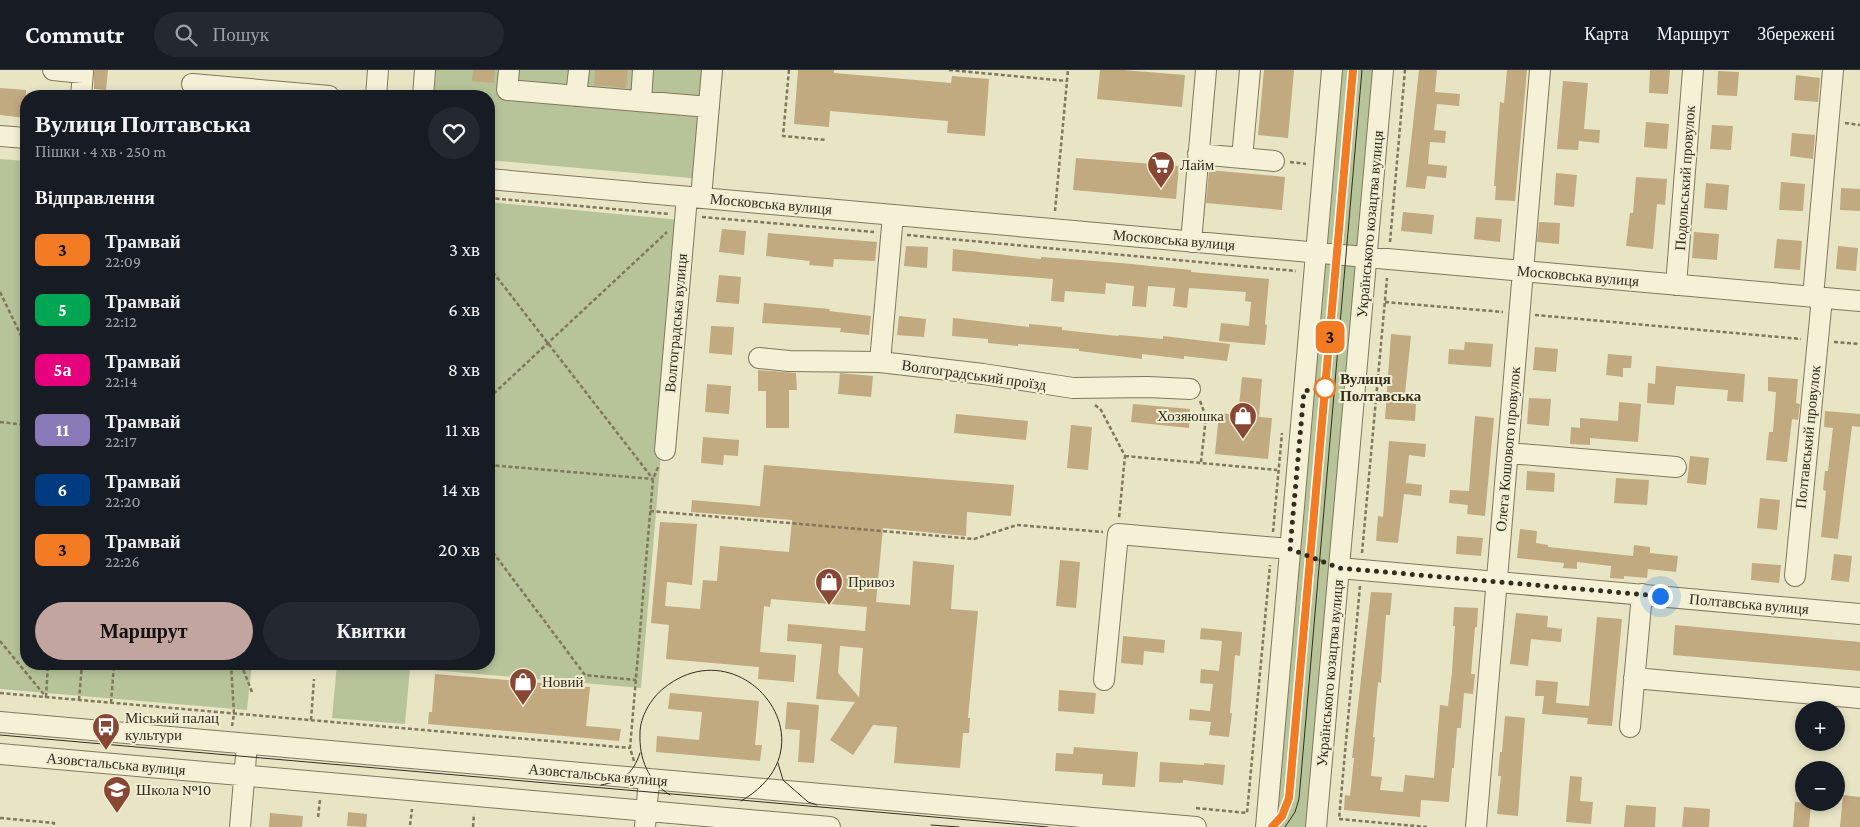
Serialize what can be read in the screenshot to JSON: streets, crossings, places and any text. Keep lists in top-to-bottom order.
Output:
{
  "streets": {
    "street": [
      "Подольський провулок",
      "Московська вулиця",
      "Українського козацтва вулиця",
      "Волгоградська вулиця",
      "Волгоградський проїзд",
      "Полтавський провулок",
      "Олега Кошового провулок",
      "Полтавська вулиця",
      "Азовстальська вулиця"
    ]
  },
  "crossings": [
    ["Подольський провулок", "Московська вулиця"],
    ["Московська вулиця", "Українського козацтва вулиця"],
    ["Московська вулиця", "Волгоградська вулиця"],
    ["Московська вулиця", "Полтавський провулок"],
    ["Московська вулиця", "Олега Кошового провулок"],
    ["Українського козацтва вулиця", "Полтавська вулиця"],
    ["Олега Кошового провулок", "Полтавська вулиця"]
  ],
  "places": {
    "supermarket": ["Лайм"],
    "other": ["Вулиця Полтавська"],
    "shop": ["Хозяюшка", "Привоз", "Новий"],
    "bus stop": ["Міський палац культури"],
    "school or university": ["Школа №10"]
  },
  "lines": ["tram line 3"],
  "page": {
    "header": "Commutr",
    "search": "Пошук",
    "nav": ["Карта", "Маршрут", "Збережені"],
    "on_map": "3",
    "heading": [
      ["Вулиця Полтавська", "Пішки · 4 хв · 250 m"],
      "Відправлення"
    ],
    "list": [
      {
        "mark": "3",
        "name": "Трамвай",
        "note": "22:09",
        "value": "3 хв"
      },
      {
        "mark": "5",
        "name": "Трамвай",
        "note": "22:12",
        "value": "6 хв"
      },
      {
        "mark": "5а",
        "name": "Трамвай",
        "note": "22:14",
        "value": "8 хв"
      },
      {
        "mark": "11",
        "name": "Трамвай",
        "note": "22:17",
        "value": "11 хв"
      },
      {
        "mark": "6",
        "name": "Трамвай",
        "note": "22:20",
        "value": "14 хв"
      },
      {
        "mark": "3",
        "name": "Трамвай",
        "note": "22:26",
        "value": "20 хв"
      }
    ],
    "buttons": ["Маршрут", "Квитки"],
    "map_buttons": ["+", "−"]
  }
}
